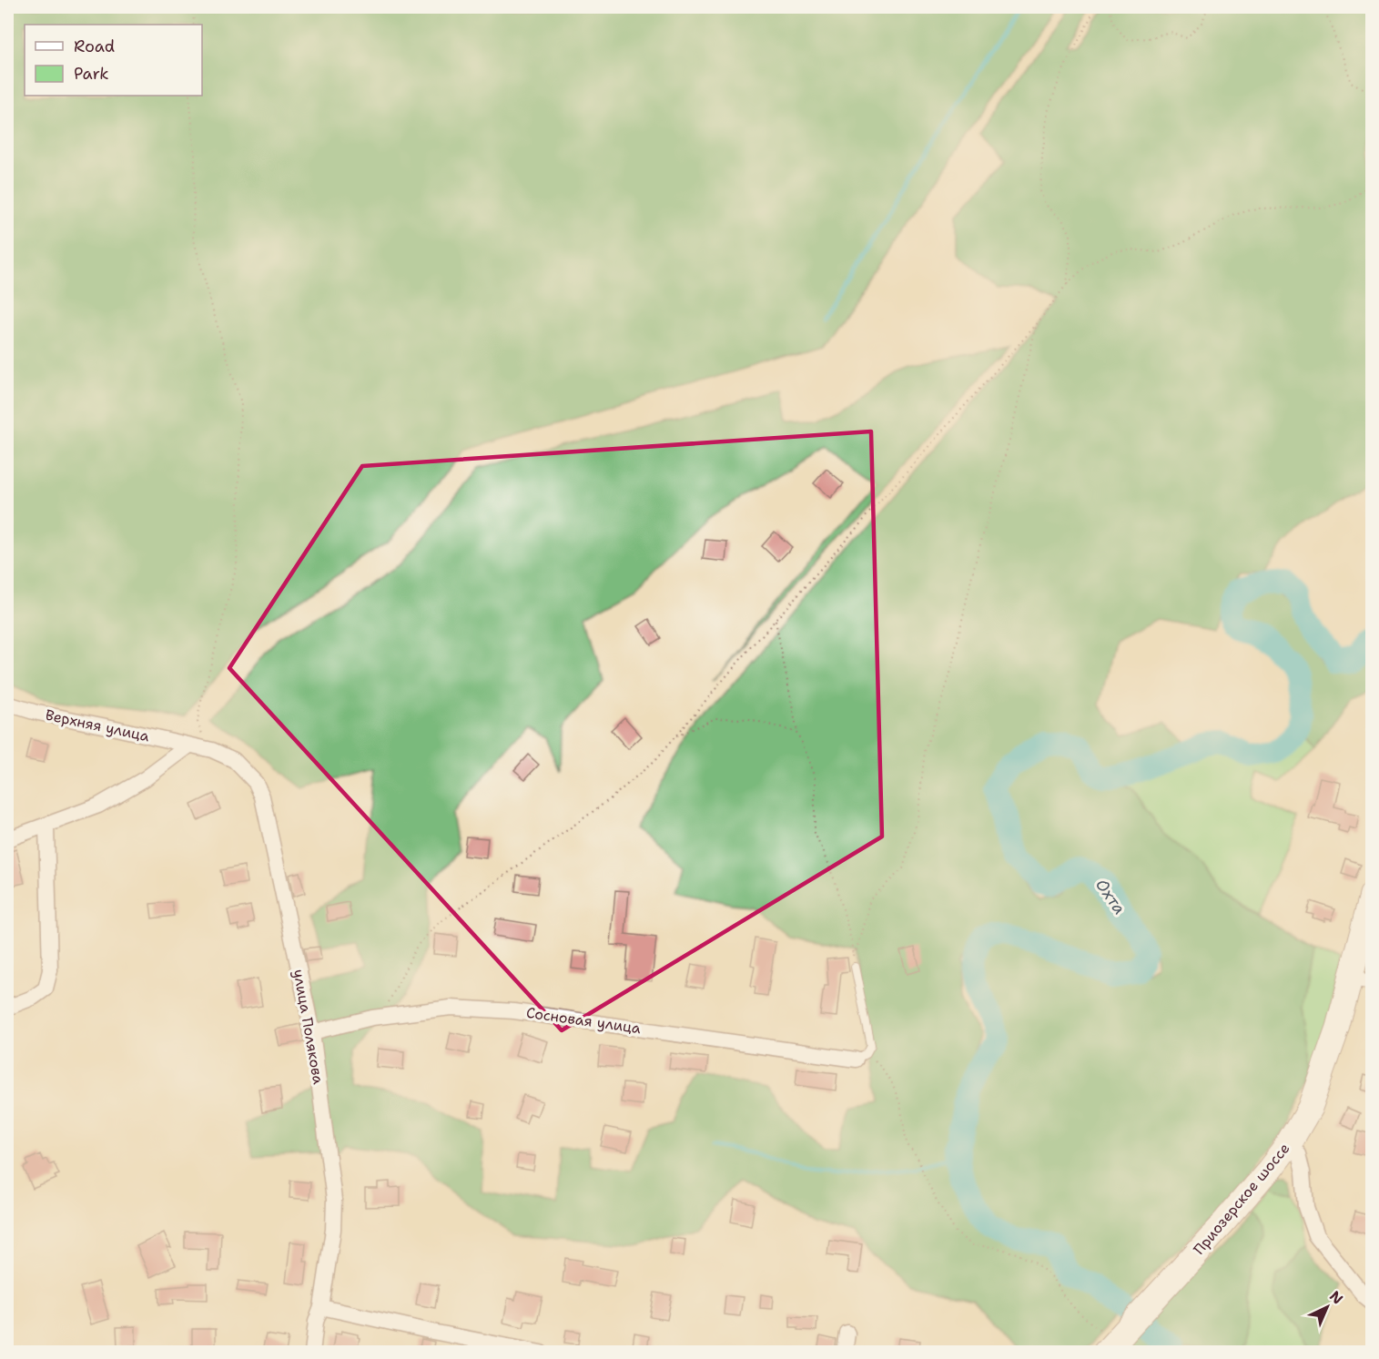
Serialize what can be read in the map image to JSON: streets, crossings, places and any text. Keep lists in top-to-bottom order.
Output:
{
  "streets": {
    "main road": ["Приозерское шоссе"],
    "street": ["Верхняя улица", "Сосновая улица", "улица Полякова"]
  },
  "crossings": [
    ["Верхняя улица", "улица Полякова"],
    ["Сосновая улица", "улица Полякова"]
  ],
  "water": ["Охта"],
  "legend": ["Road", "Park"],
  "north": "top right"
}
